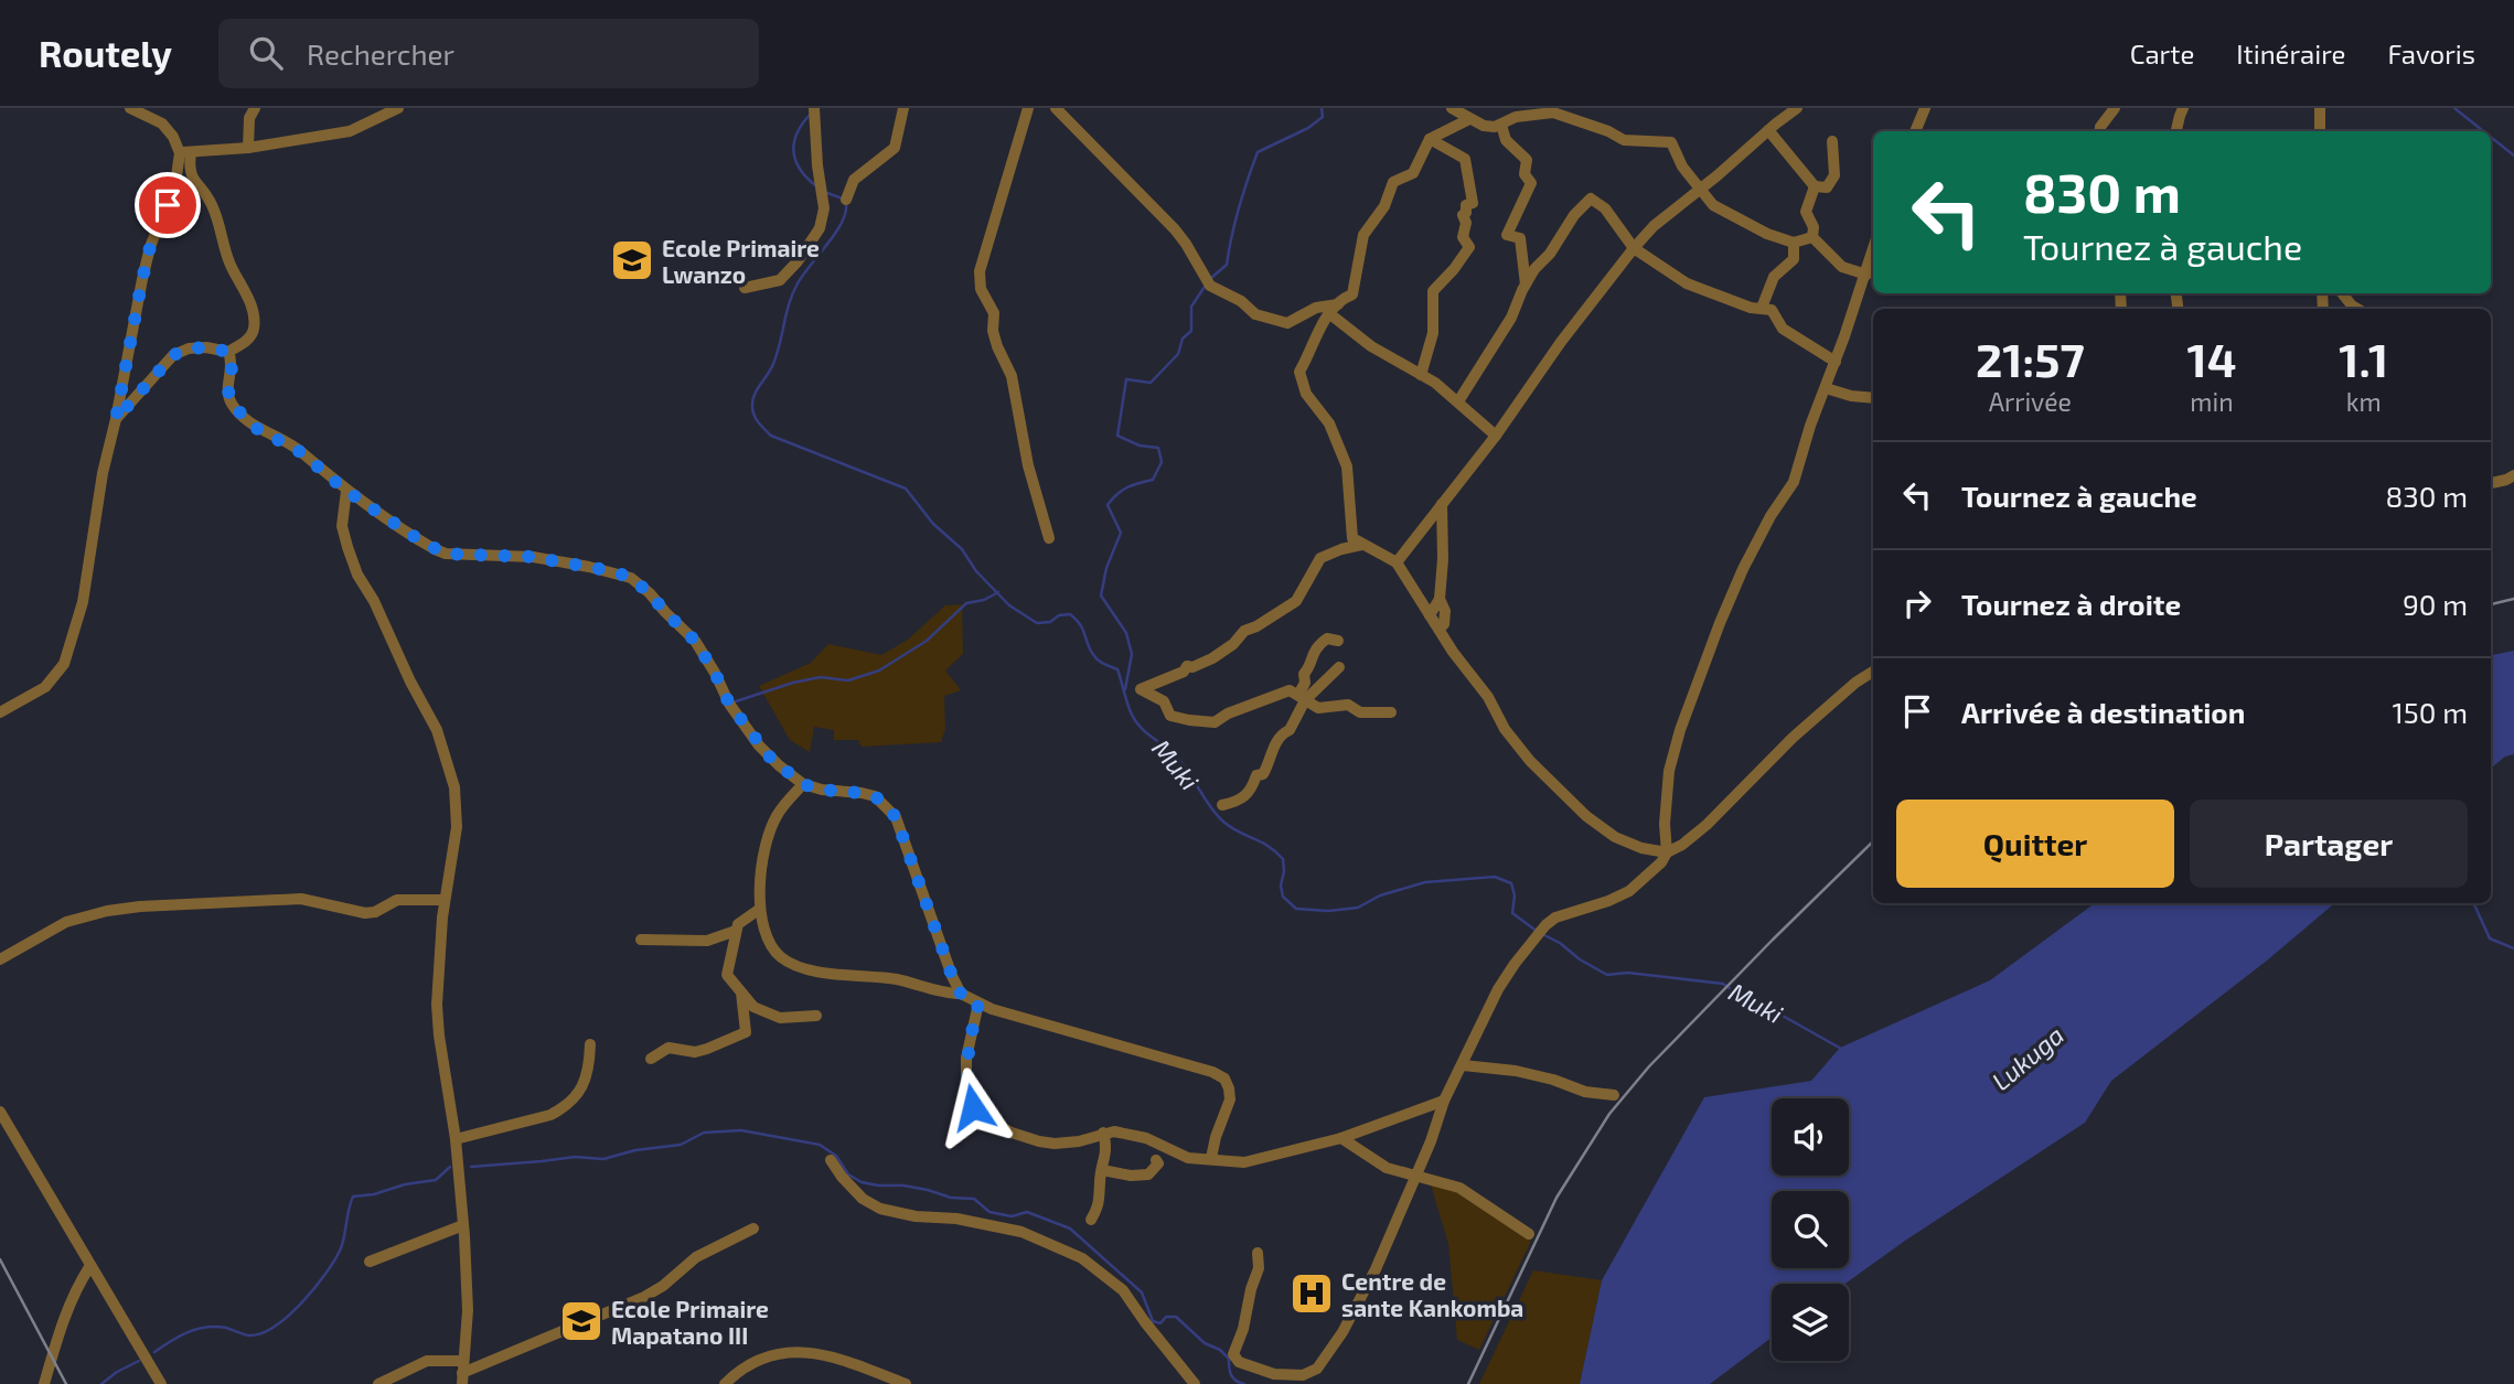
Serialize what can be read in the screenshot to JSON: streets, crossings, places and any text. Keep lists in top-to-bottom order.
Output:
{
  "water": ["Muki", "Lukuga"],
  "places": {
    "school or university": ["Ecole Primaire Lwanzo", "Ecole Primaire Mapatano III"],
    "hospital": ["Centre de sante Kankomba"]
  },
  "page": {
    "header": "Routely",
    "search": "Rechercher",
    "nav": ["Carte", "Itinéraire", "Favoris"],
    "turn": ["830 m", "Tournez à gauche"],
    "eta": [
      "21:57",
      "Arrivée",
      "14",
      "min",
      "1.1",
      "km"
    ],
    "list": [
      {
        "name": "Tournez à gauche",
        "value": "830 m"
      },
      {
        "name": "Tournez à droite",
        "value": "90 m"
      },
      {
        "name": "Arrivée à destination",
        "value": "150 m"
      }
    ],
    "buttons": ["Quitter", "Partager"]
  }
}
